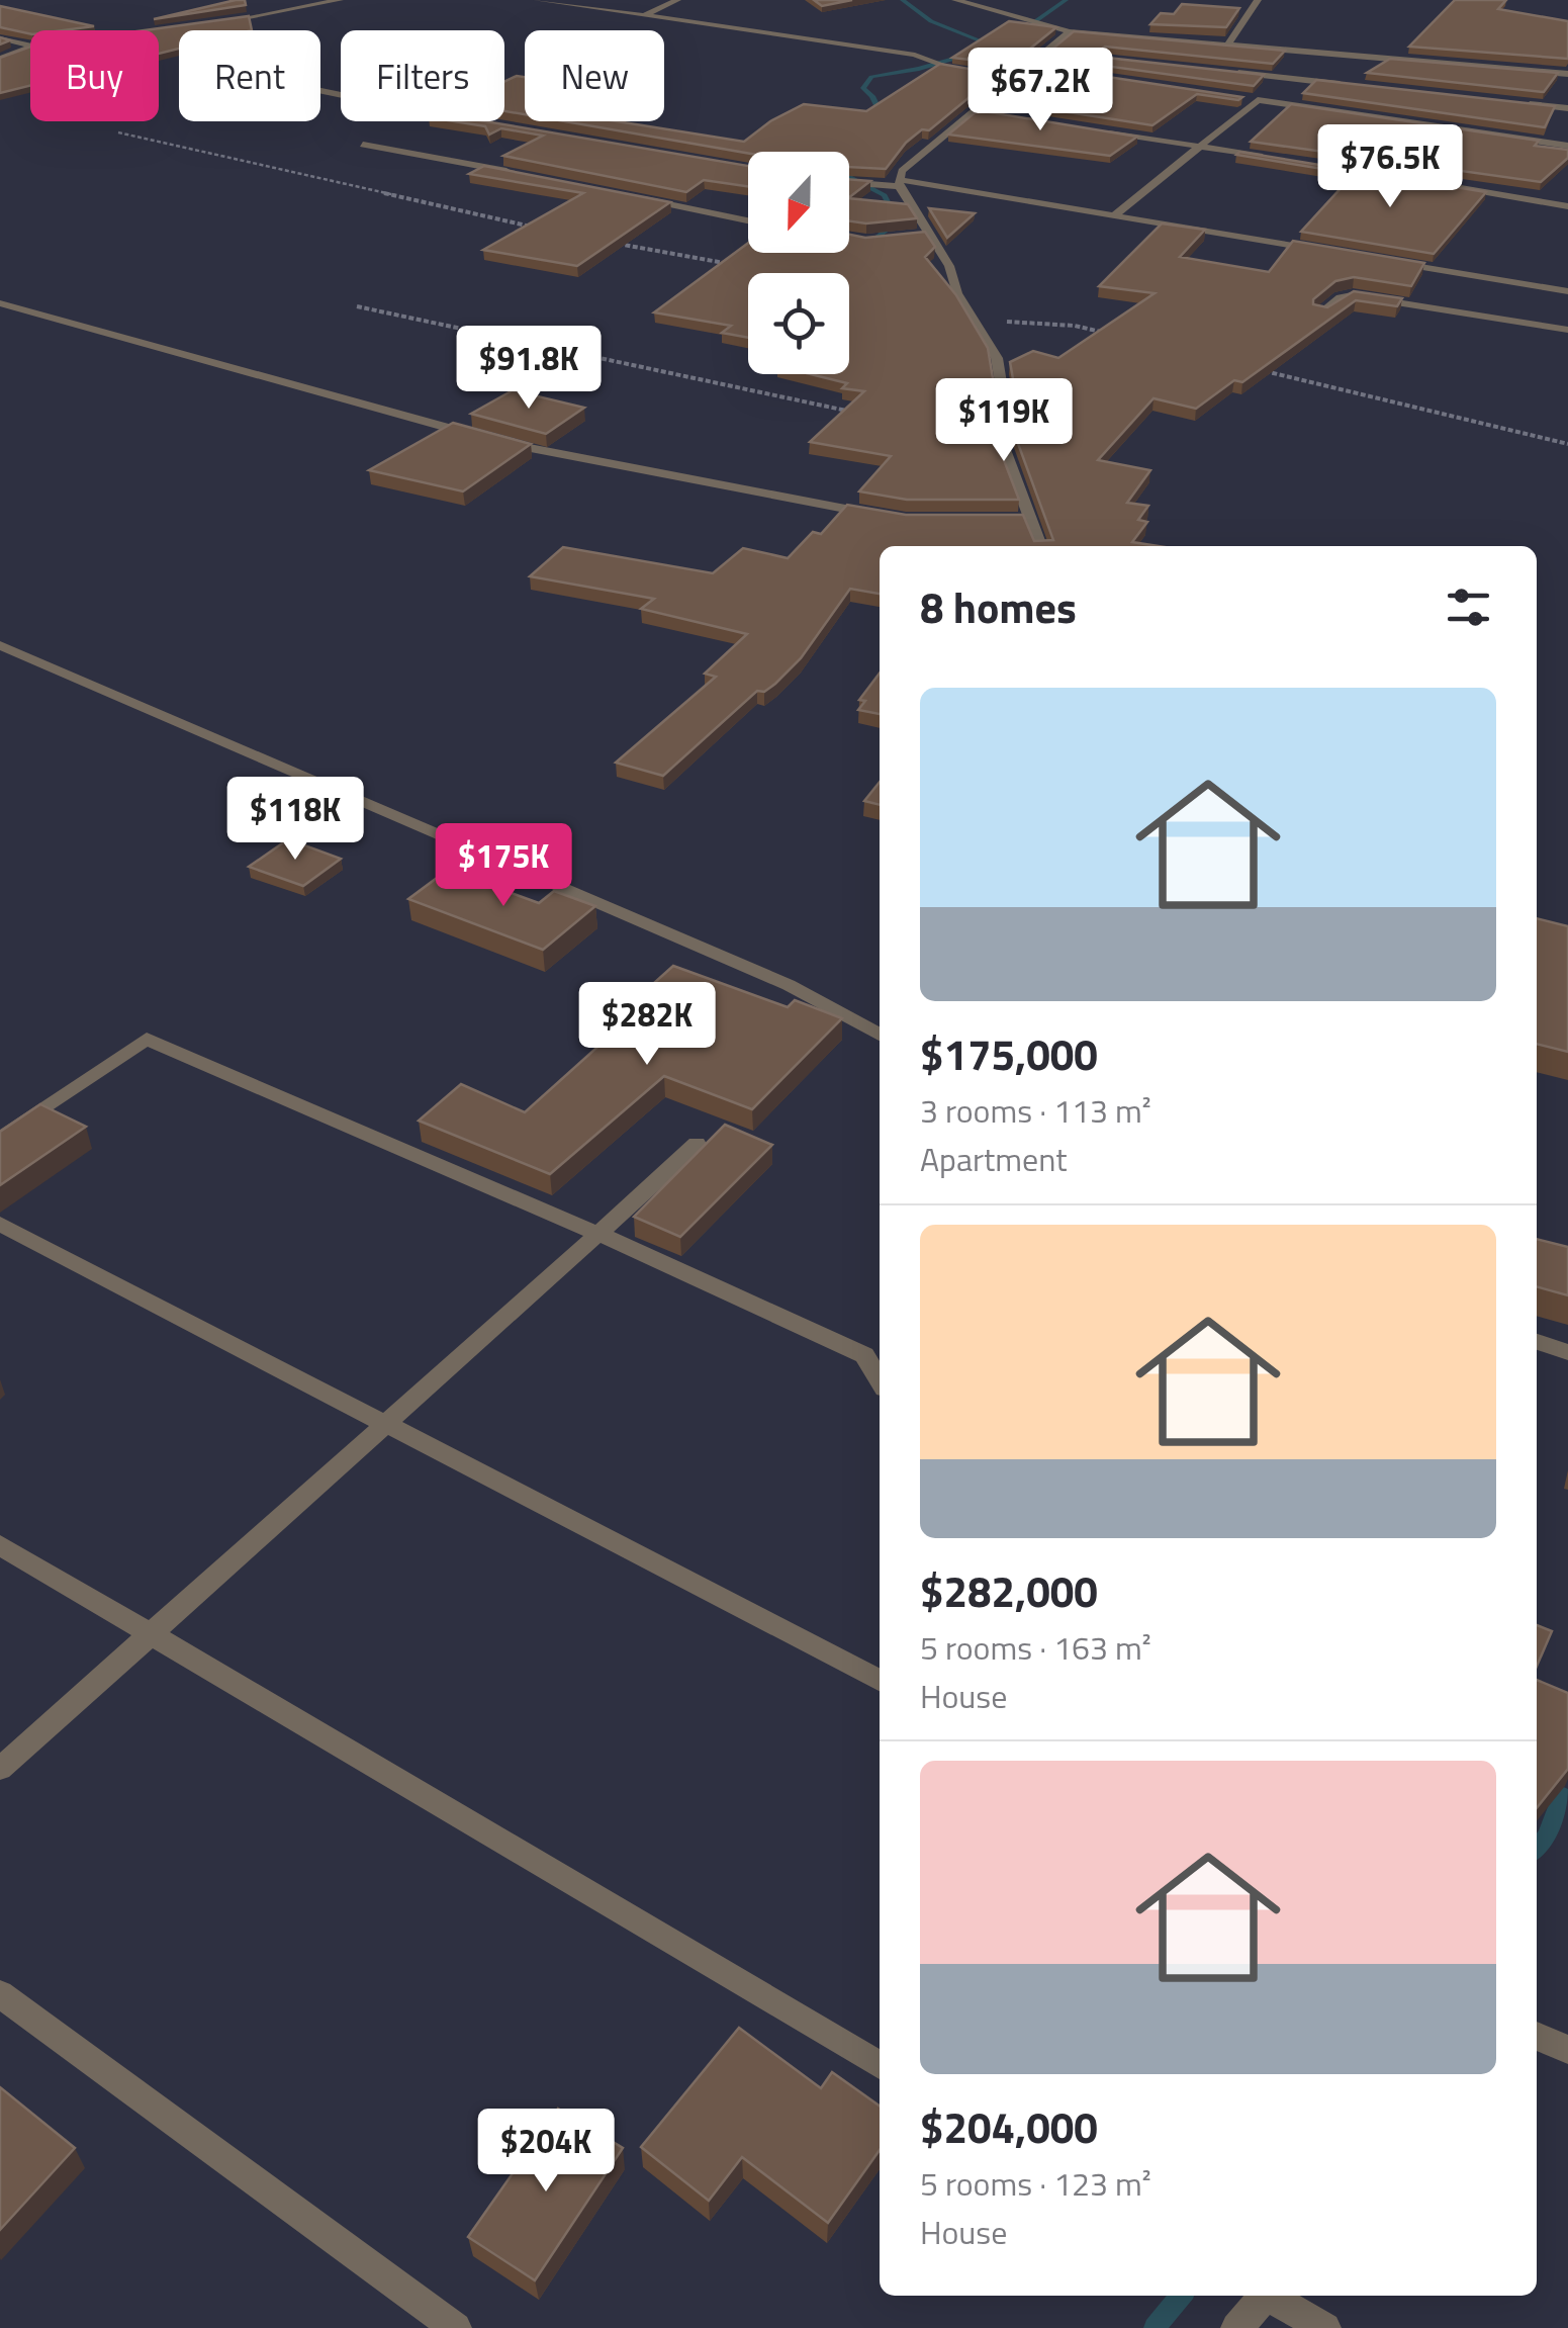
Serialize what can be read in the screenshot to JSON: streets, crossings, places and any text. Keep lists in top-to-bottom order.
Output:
{
  "north": "bottom",
  "page": {
    "chip": [
      "Buy",
      "Rent",
      "Filters",
      "New"
    ],
    "price": [
      "$67.2K",
      "$76.5K",
      "$91.8K",
      "$119K",
      "$118K",
      "$175K",
      "$282K",
      "$204K"
    ],
    "heading": "8 homes",
    "list": [
      {
        "name": "$175,000",
        "note": "3 rooms · 113 m² · Apartment"
      },
      {
        "name": "$282,000",
        "note": "5 rooms · 163 m² · House"
      },
      {
        "name": "$204,000",
        "note": "5 rooms · 123 m² · House"
      }
    ]
  }
}
